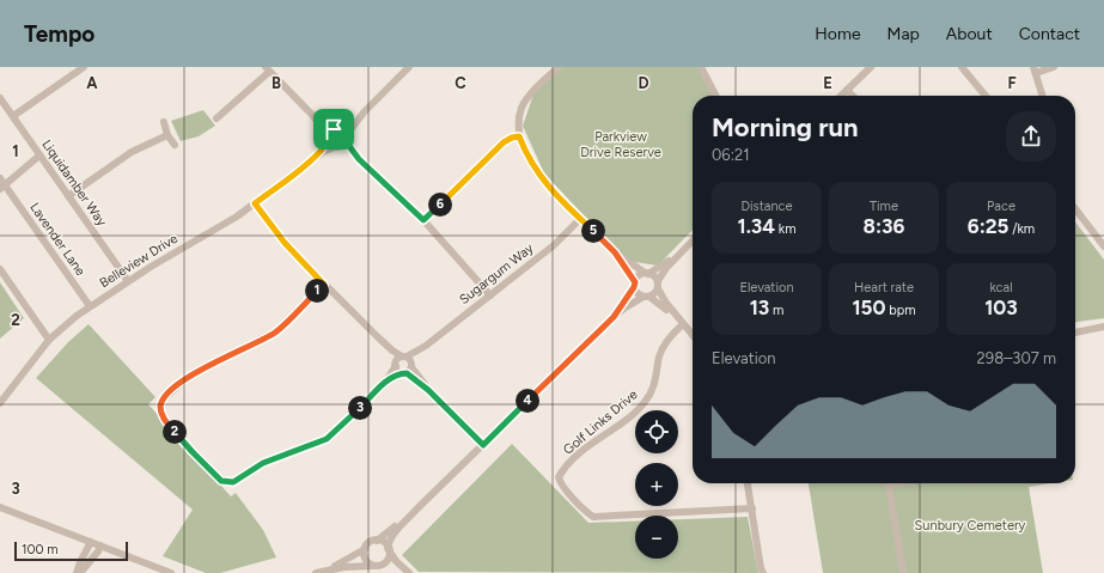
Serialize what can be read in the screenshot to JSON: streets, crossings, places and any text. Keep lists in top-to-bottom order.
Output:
{
  "streets": {
    "street": [
      "Liquidamber Way",
      "Lavender Lane",
      "Belleview Drive",
      "Sugargum Way",
      "Golf Links Drive"
    ]
  },
  "crossings": [
    ["Liquidamber Way", "Belleview Drive"],
    ["Lavender Lane", "Belleview Drive"]
  ],
  "parks": ["Parkview Drive Reserve", "Sunbury Cemetery"],
  "scale_bar": "100 m",
  "page": {
    "header": "Tempo",
    "nav": [
      "Home",
      "Map",
      "About",
      "Contact"
    ],
    "heading": ["Morning run", "06:21"],
    "stats": [
      ["Distance", "1.34 km"],
      ["Time", "8:36"],
      ["Pace", "6:25 /km"],
      ["Elevation", "13 m"],
      ["Heart rate", "150 bpm"],
      ["kcal", "103"]
    ],
    "pins": [
      "6",
      "5",
      "1",
      "4",
      "3",
      "2"
    ],
    "chart": ["Elevation", "298–307 m"],
    "map_buttons": ["+", "−"],
    "scale": "100 m"
  },
  "grid": {
    "columns": [
      "A",
      "B",
      "C",
      "D",
      "E",
      "F"
    ],
    "rows": ["1", "2", "3"]
  }
}
